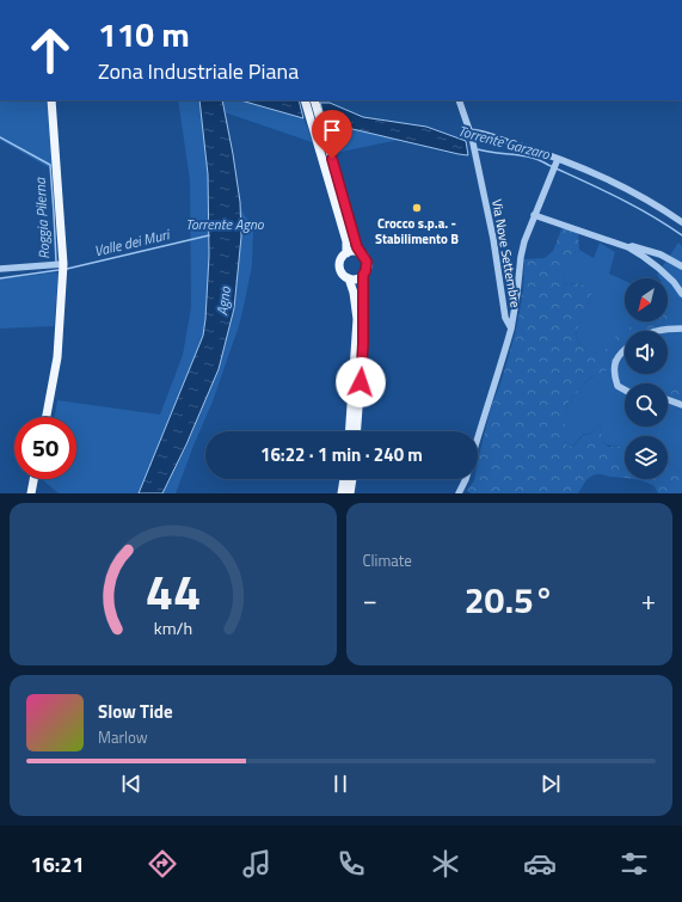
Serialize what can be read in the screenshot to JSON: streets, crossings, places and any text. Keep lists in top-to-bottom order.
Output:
{
  "streets": {
    "street": ["Via Nove Settembre"]
  },
  "water": [
    "Torrente Garzaro",
    "Roggia Pilerna",
    "Torrente Agno",
    "Valle dei Muri",
    "Agno"
  ],
  "places": ["Crocco s.p.a. - Stabilimento B"],
  "north": "bottom left",
  "page": {
    "turn": ["110 m", "Zona Industriale Piana"],
    "limit": "50",
    "trip": "16:22 · 1 min · 240 m",
    "tile": "Climate",
    "heat": ["−", "20.5°", "+"],
    "song": ["Slow Tide", "Marlow"],
    "tabs": "16:21",
    "gauge": ["44", "km/h"]
  }
}
